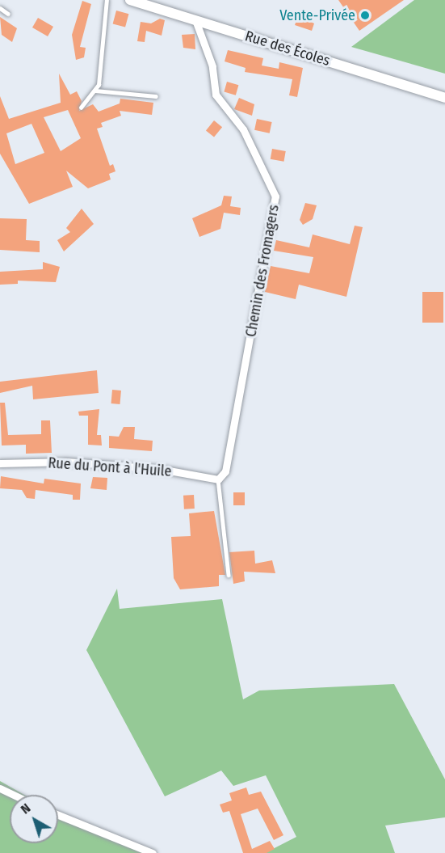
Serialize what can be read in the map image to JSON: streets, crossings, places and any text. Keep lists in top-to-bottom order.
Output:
{
  "streets": {
    "street": ["Rue des Écoles", "Chemin des Fromagers", "Rue du Pont à l'Huile"]
  },
  "crossings": [
    ["Rue des Écoles", "Chemin des Fromagers"],
    ["Chemin des Fromagers", "Rue du Pont à l'Huile"]
  ],
  "places": ["Vente-Privée"],
  "north": "top left"
}
